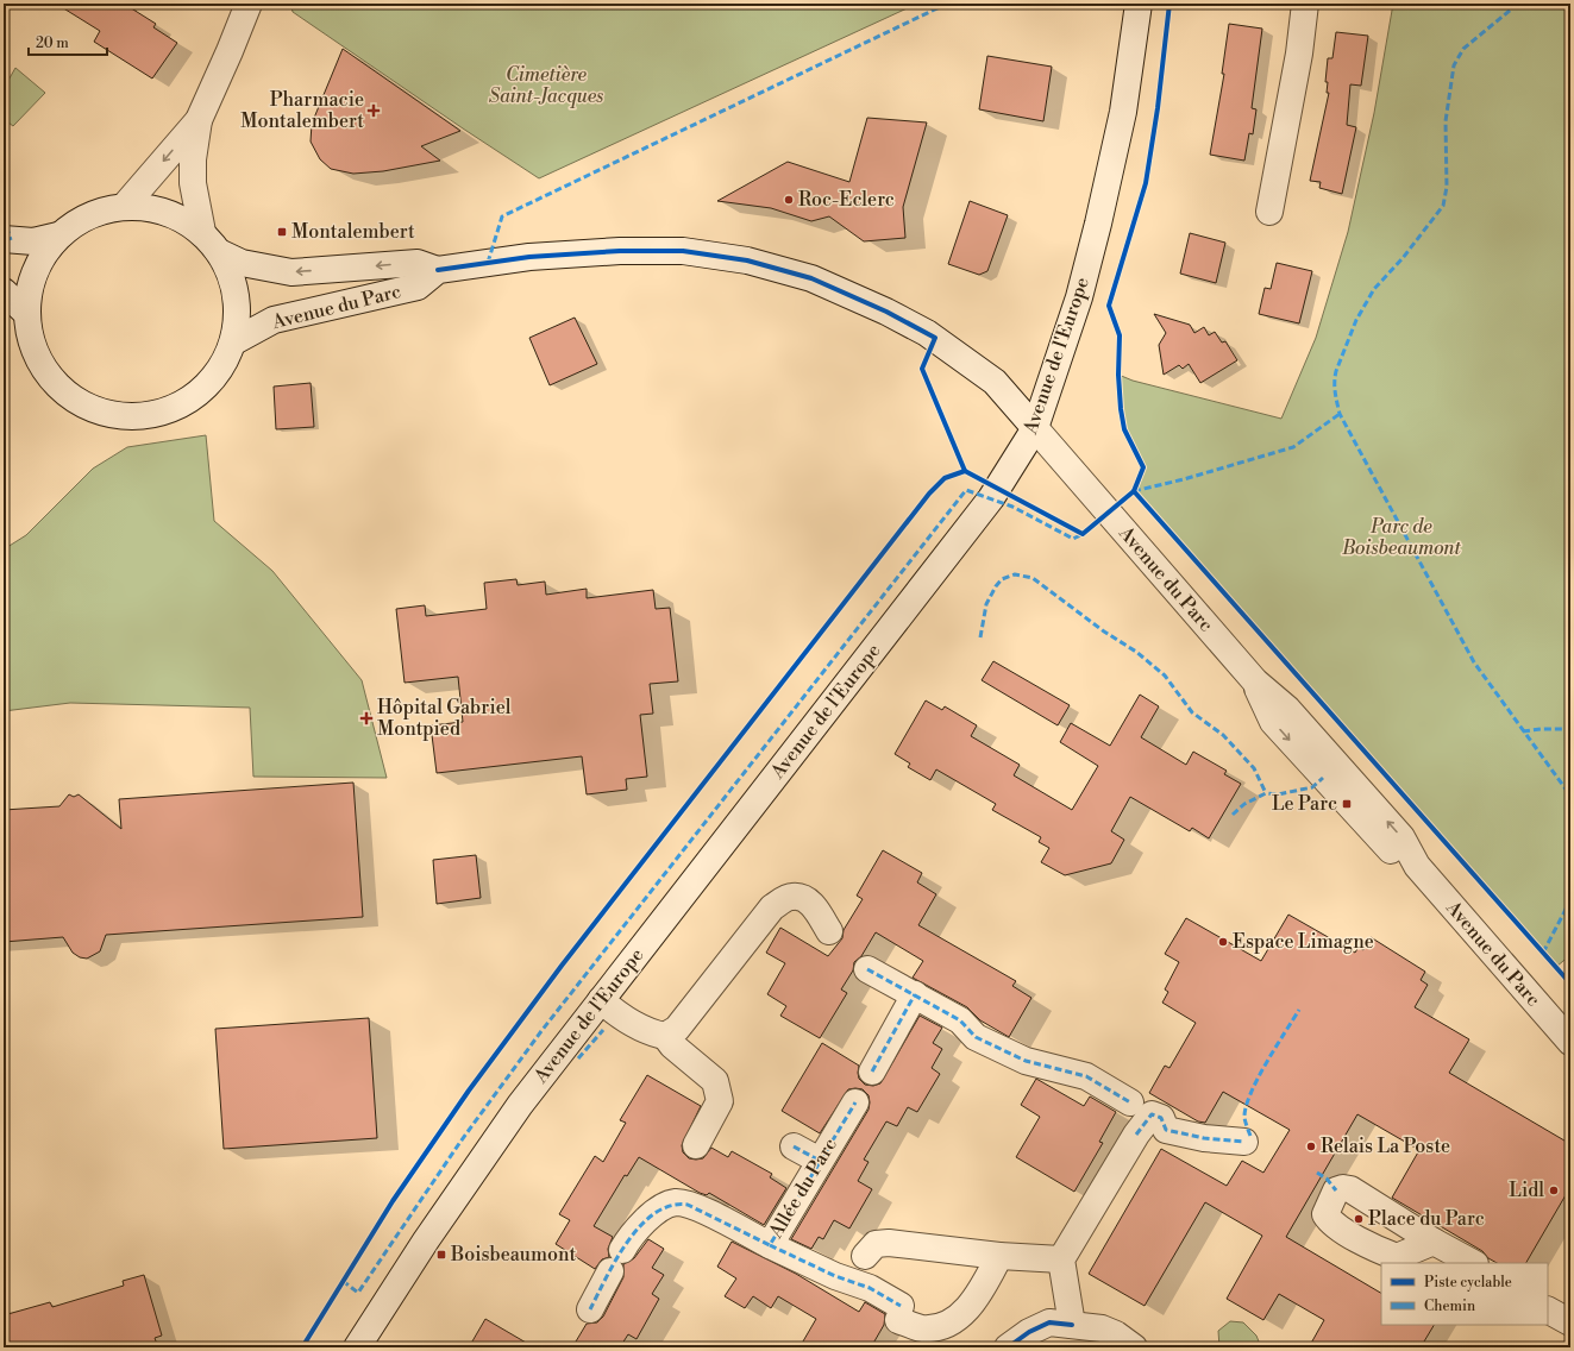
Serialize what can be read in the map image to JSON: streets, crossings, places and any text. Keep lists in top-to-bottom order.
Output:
{
  "streets": {
    "street": ["Avenue du Parc", "Avenue de l'Europe", "Allée du Parc"]
  },
  "crossings": [
    ["Avenue du Parc", "Avenue de l'Europe"]
  ],
  "parks": ["Cimetière Saint-Jacques", "Parc de Boisbeaumont"],
  "places": {
    "health": ["Pharmacie Montalembert", "Hôpital Gabriel Montpied"],
    "other": [
      "Roc-Eclerc",
      "Espace Limagne",
      "Relais La Poste",
      "Lidl",
      "Place du Parc"
    ],
    "transit": ["Montalembert", "Le Parc", "Boisbeaumont"]
  },
  "legend": ["Piste cyclable", "Chemin"],
  "scale_bar": "20 m"
}
